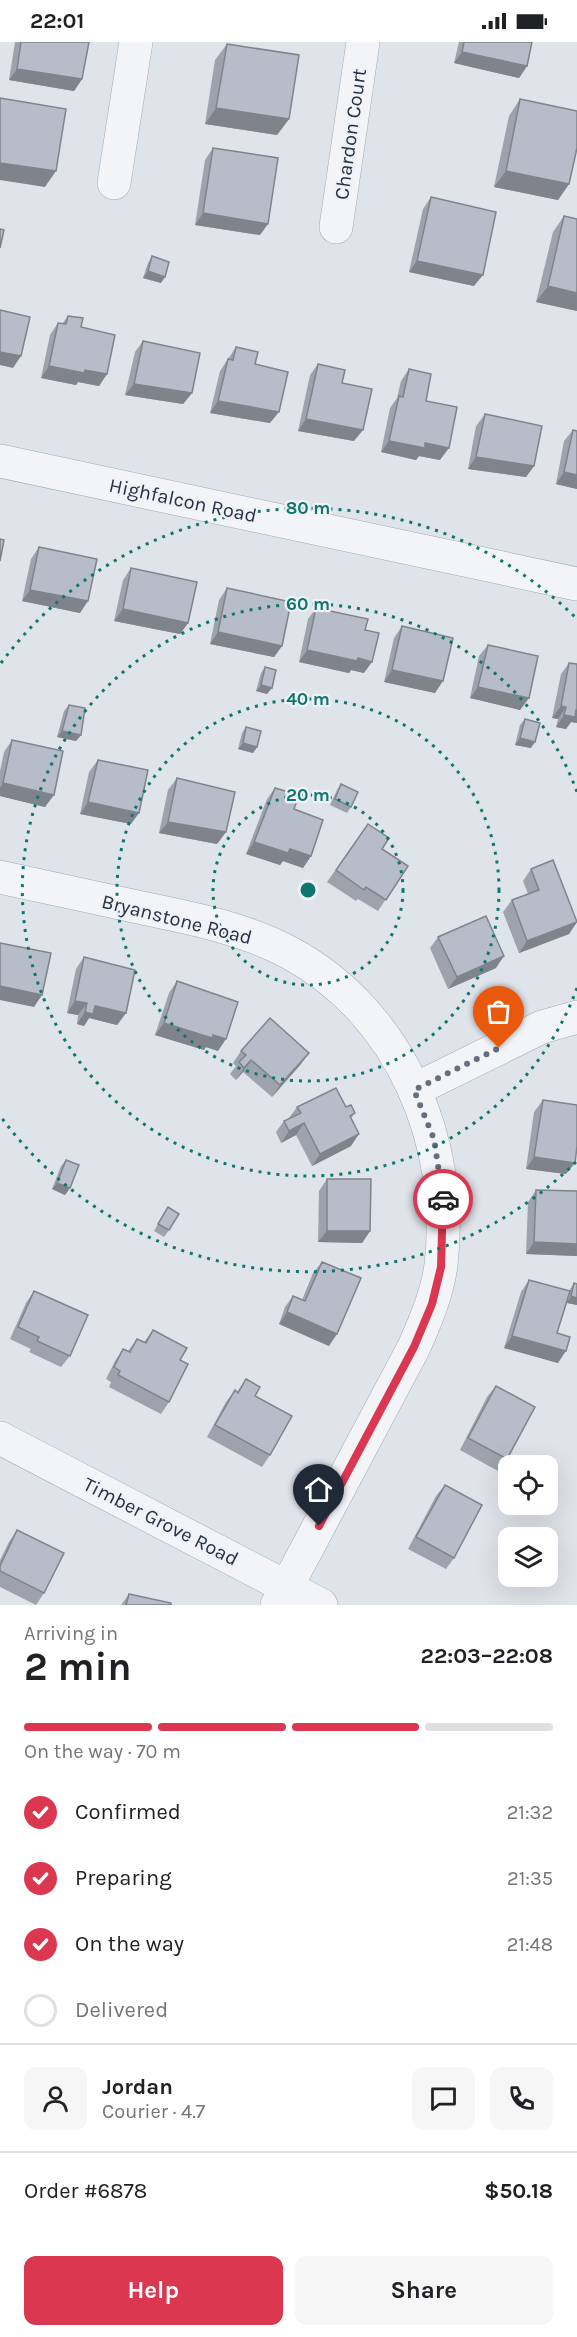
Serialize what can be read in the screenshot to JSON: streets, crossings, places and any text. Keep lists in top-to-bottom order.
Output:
{
  "streets": {
    "street": [
      "Chardon Court",
      "Highfalcon Road",
      "Bryanstone Road",
      "Timber Grove Road"
    ]
  },
  "crossings": [
    ["Bryanstone Road", "Timber Grove Road"]
  ],
  "page": {
    "status": "22:01",
    "heading": ["2 min", "Arriving in", "22:03–22:08"],
    "panel": [
      "Jordan",
      "Courier · 4.7",
      "Order #6878",
      "$50.18"
    ],
    "bar": "On the way · 70 m",
    "list": [
      ["Confirmed", "21:32"],
      ["Preparing", "21:35"],
      ["On the way", "21:48"],
      "Delivered"
    ],
    "buttons": ["Help", "Share"]
  },
  "rings": [
    "80 m",
    "60 m",
    "40 m",
    "20 m"
  ]
}
